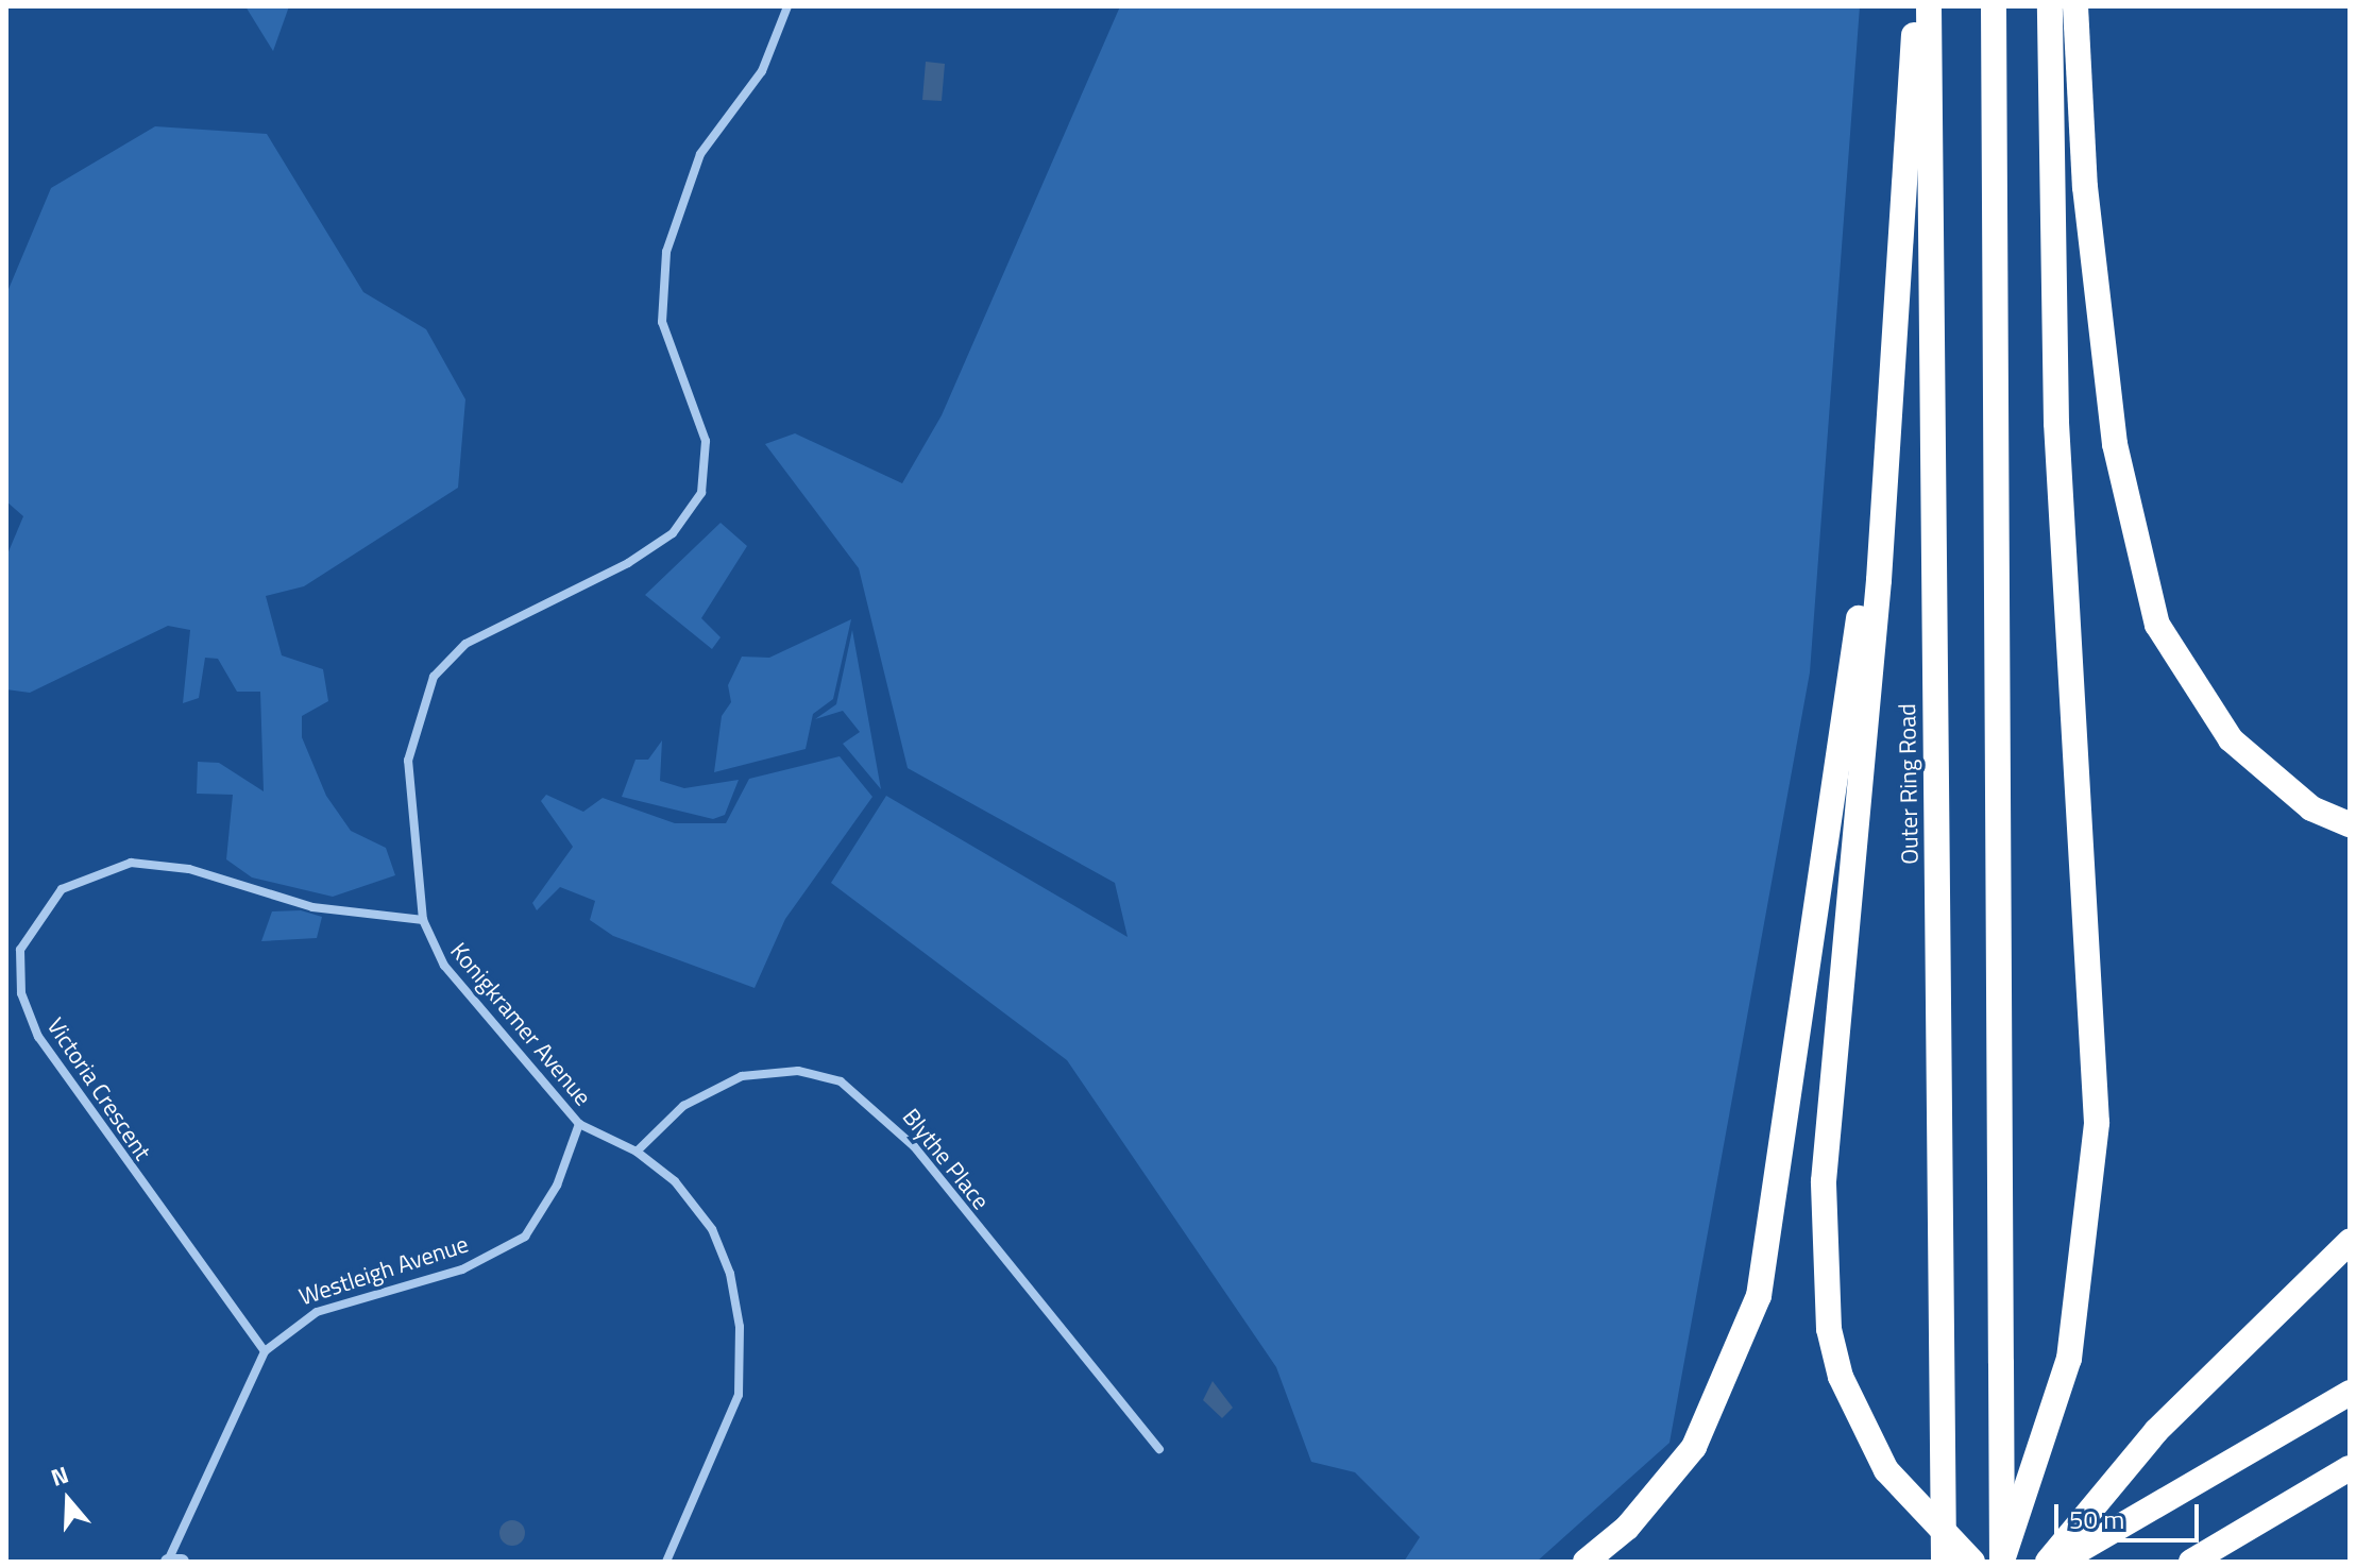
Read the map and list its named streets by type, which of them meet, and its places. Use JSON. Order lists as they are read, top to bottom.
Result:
{
  "streets": {
    "highway": ["Outer Ring Road"],
    "street": [
      "Konigkramer Avenue",
      "Victoria Crescent",
      "Blythe Place",
      "Westleigh Avenue"
    ]
  },
  "crossings": [
    ["Konigkramer Avenue", "Victoria Crescent"],
    ["Konigkramer Avenue", "Blythe Place"],
    ["Konigkramer Avenue", "Westleigh Avenue"],
    ["Victoria Crescent", "Westleigh Avenue"]
  ],
  "scale_bar": "50 m",
  "north": "top"
}
